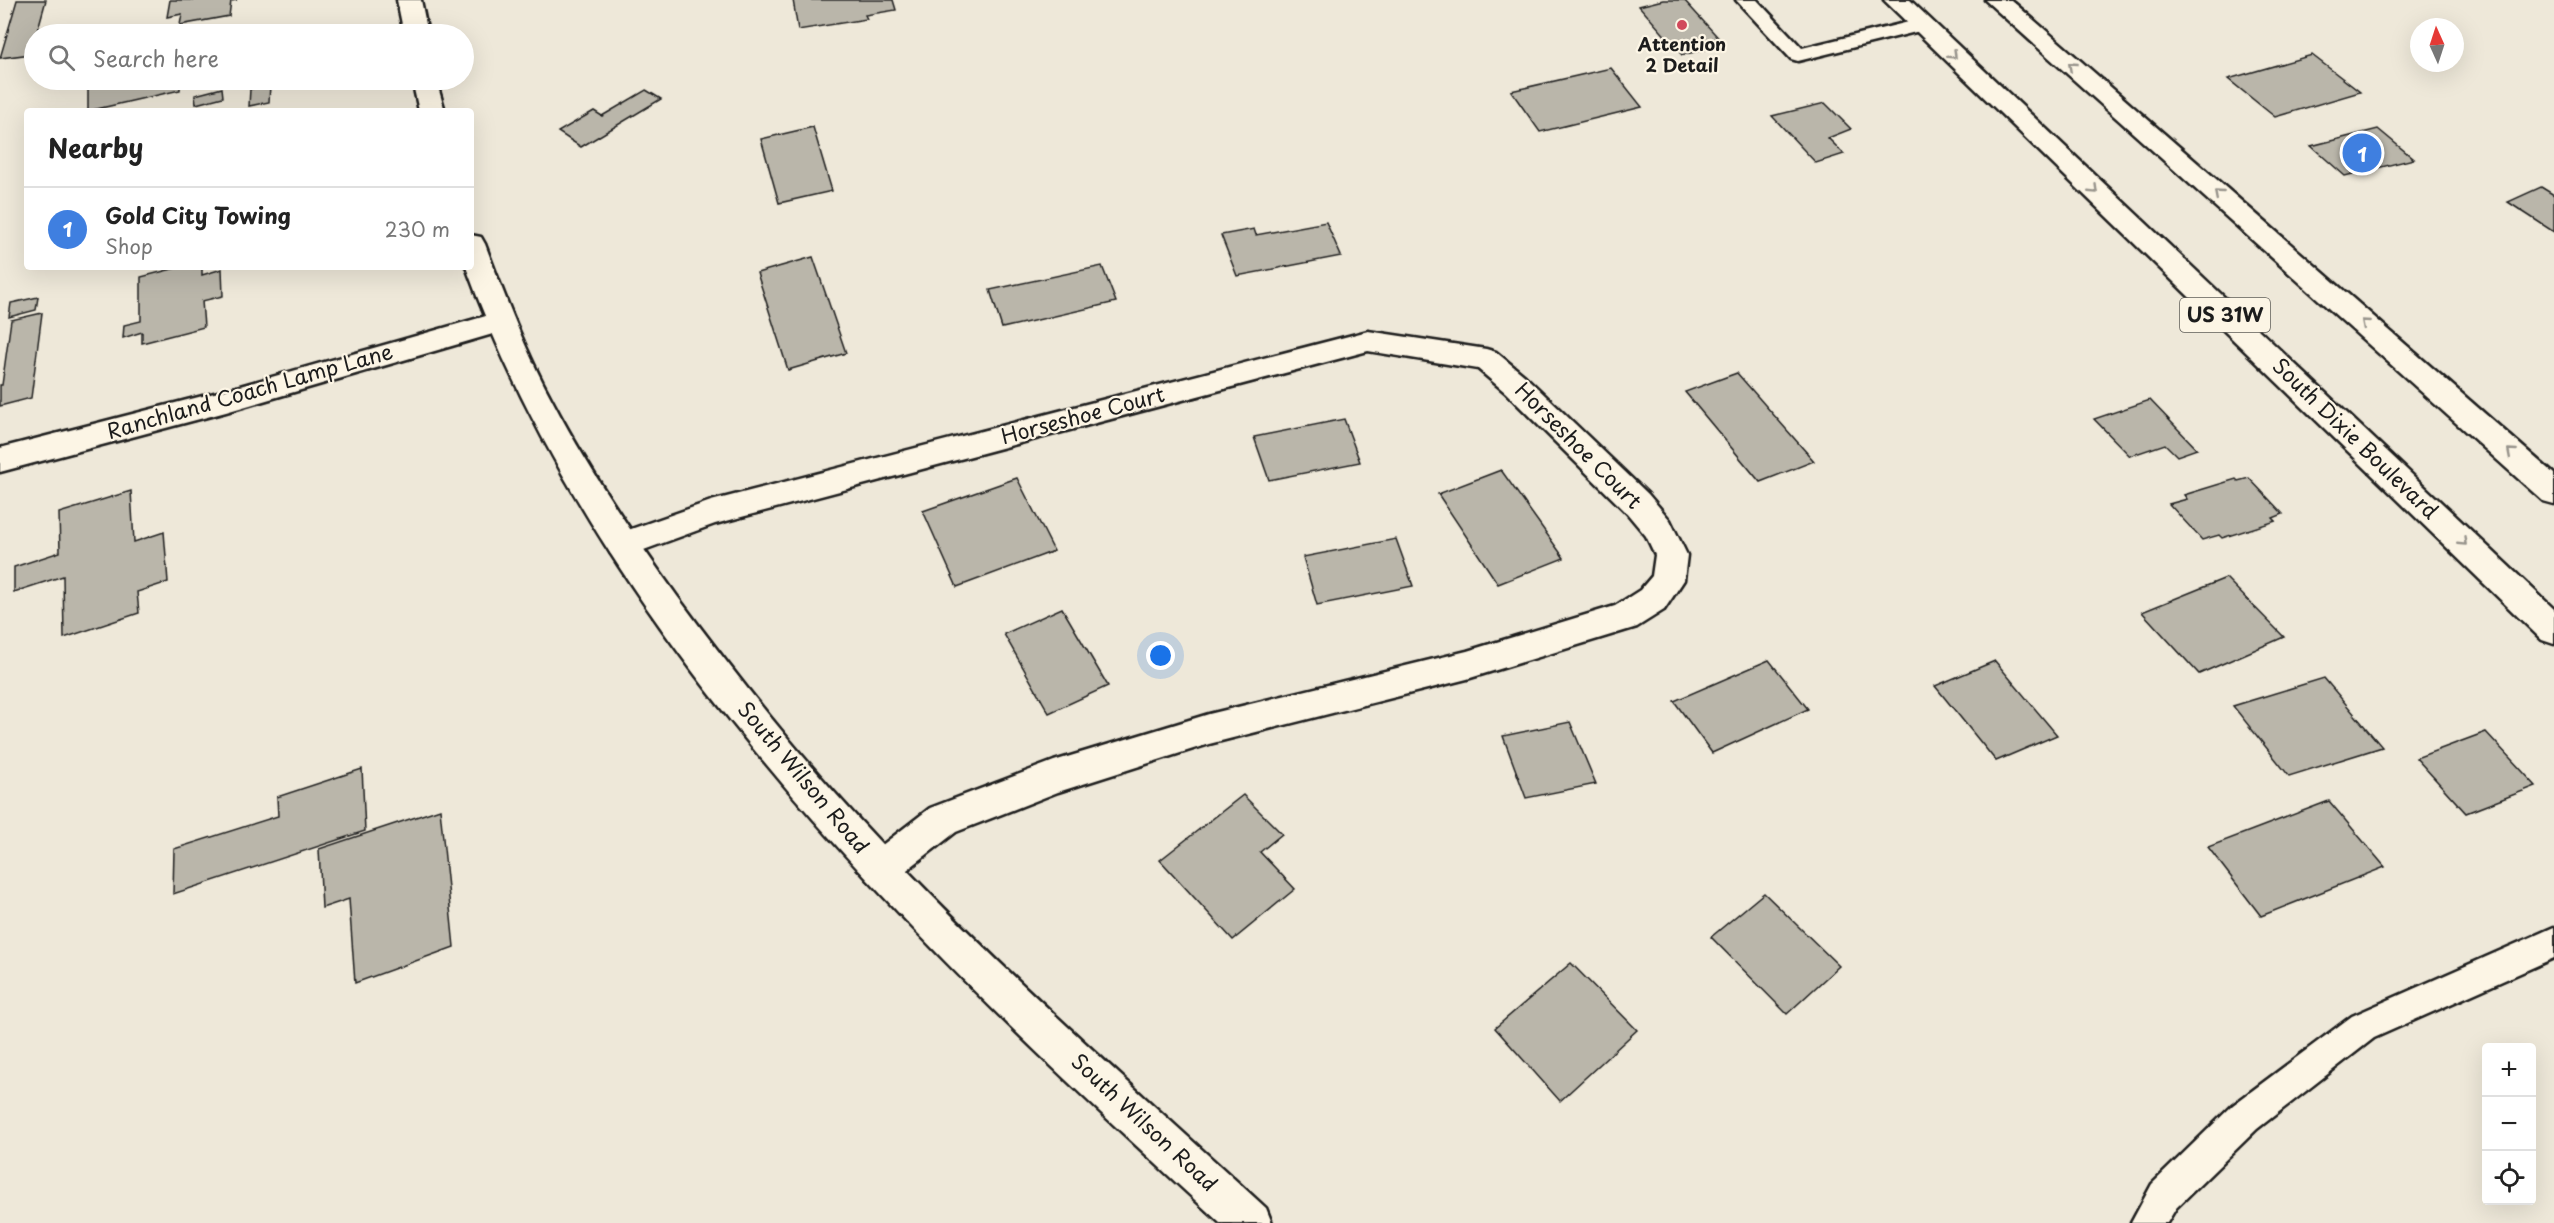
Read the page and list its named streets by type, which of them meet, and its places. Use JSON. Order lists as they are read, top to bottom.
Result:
{
  "streets": {
    "main road": [
      "US 31W",
      "Ranchland Coach Lamp Lane",
      "Horseshoe Court",
      "South Dixie Boulevard",
      "South Wilson Road"
    ]
  },
  "crossings": [
    ["Ranchland Coach Lamp Lane", "South Wilson Road"],
    ["Horseshoe Court", "South Wilson Road"]
  ],
  "places": ["Attention 2 Detail"],
  "north": "top",
  "page": {
    "search": "Search here",
    "heading": "Nearby",
    "pins": "1",
    "list": [
      {
        "mark": "1",
        "name": "Gold City Towing",
        "note": "Shop",
        "value": "230 m"
      }
    ],
    "map_buttons": ["+", "−"]
  }
}
